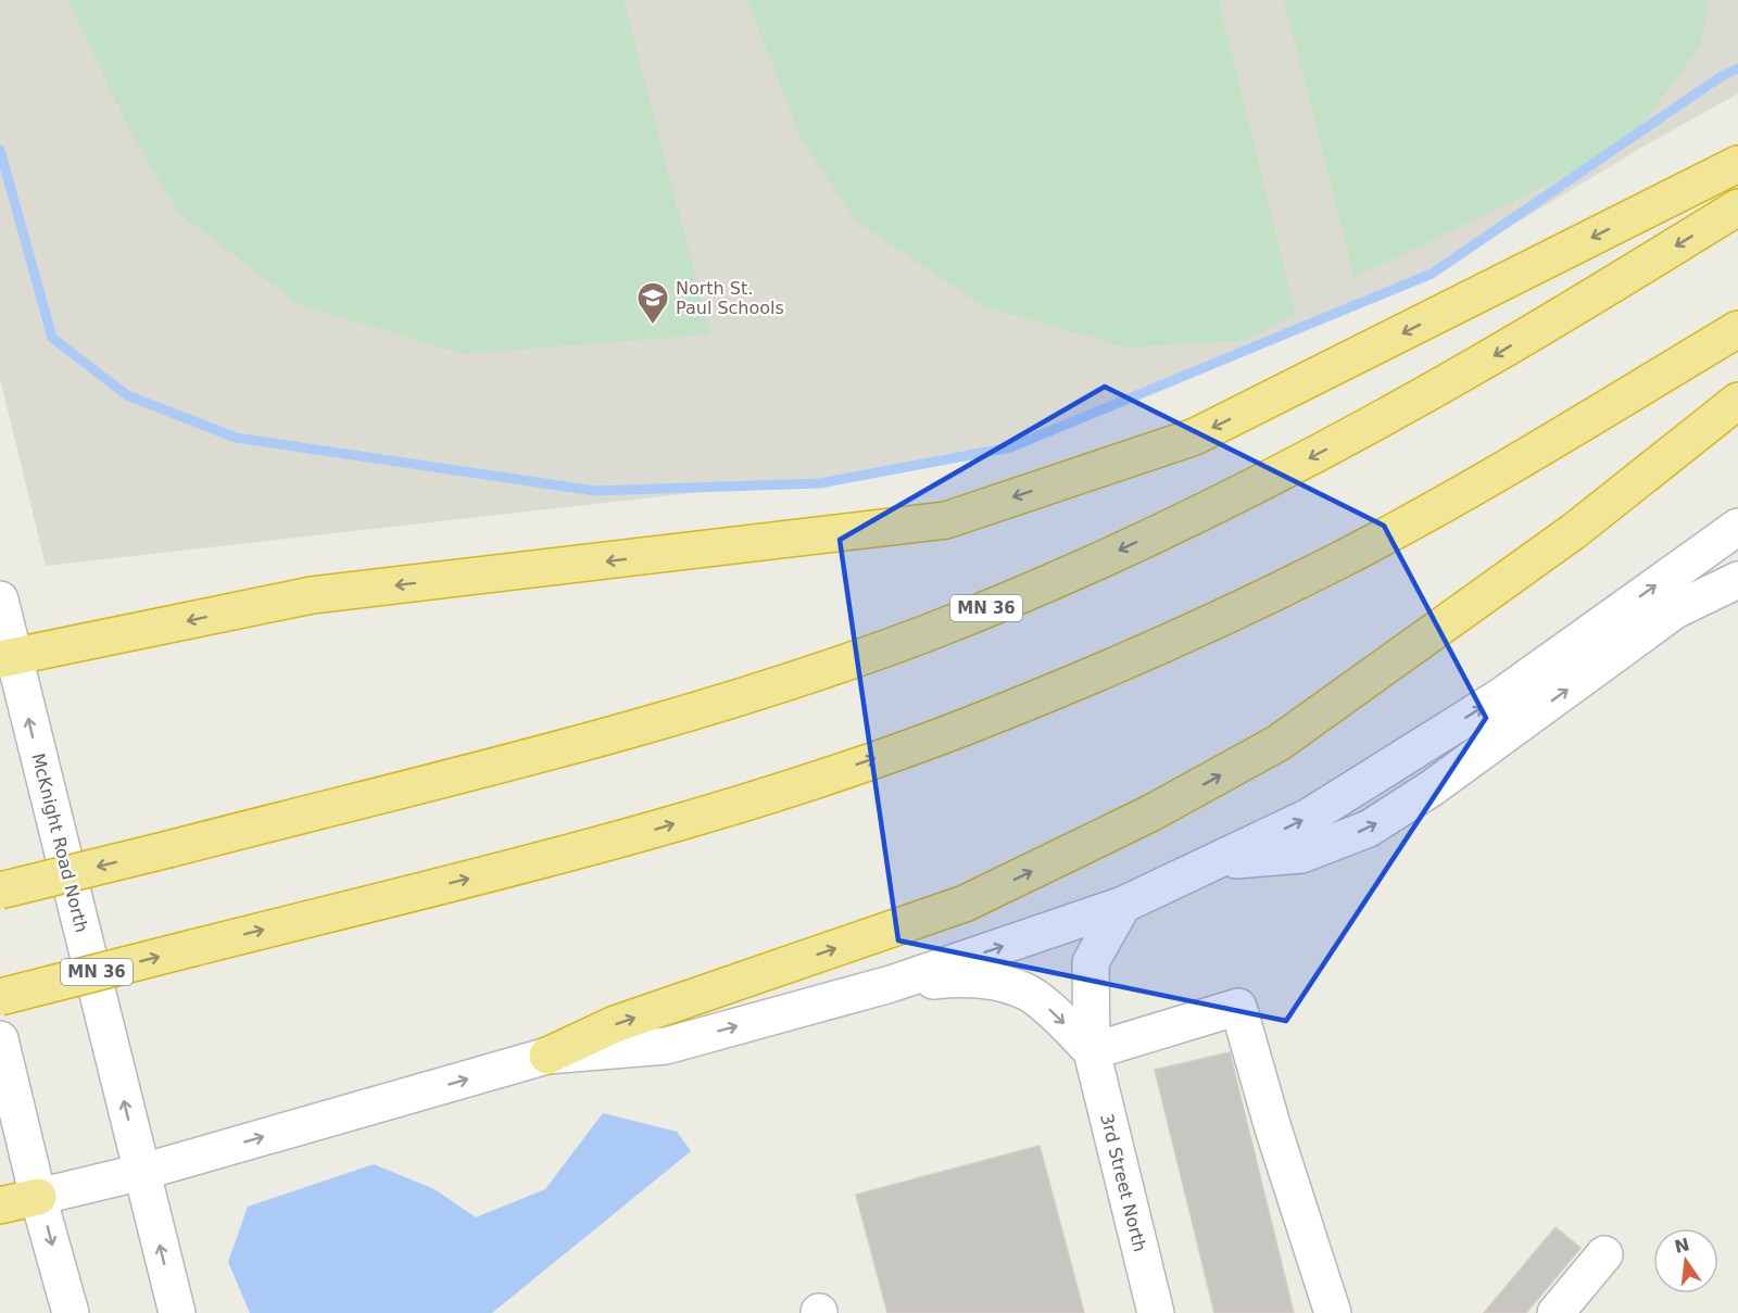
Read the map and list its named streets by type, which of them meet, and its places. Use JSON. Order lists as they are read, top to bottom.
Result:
{
  "streets": {
    "highway": ["MN 36"],
    "street": ["McKnight Road North", "3rd Street North"]
  },
  "places": {
    "school or university": ["North St. Paul Schools"]
  },
  "north": "top"
}
